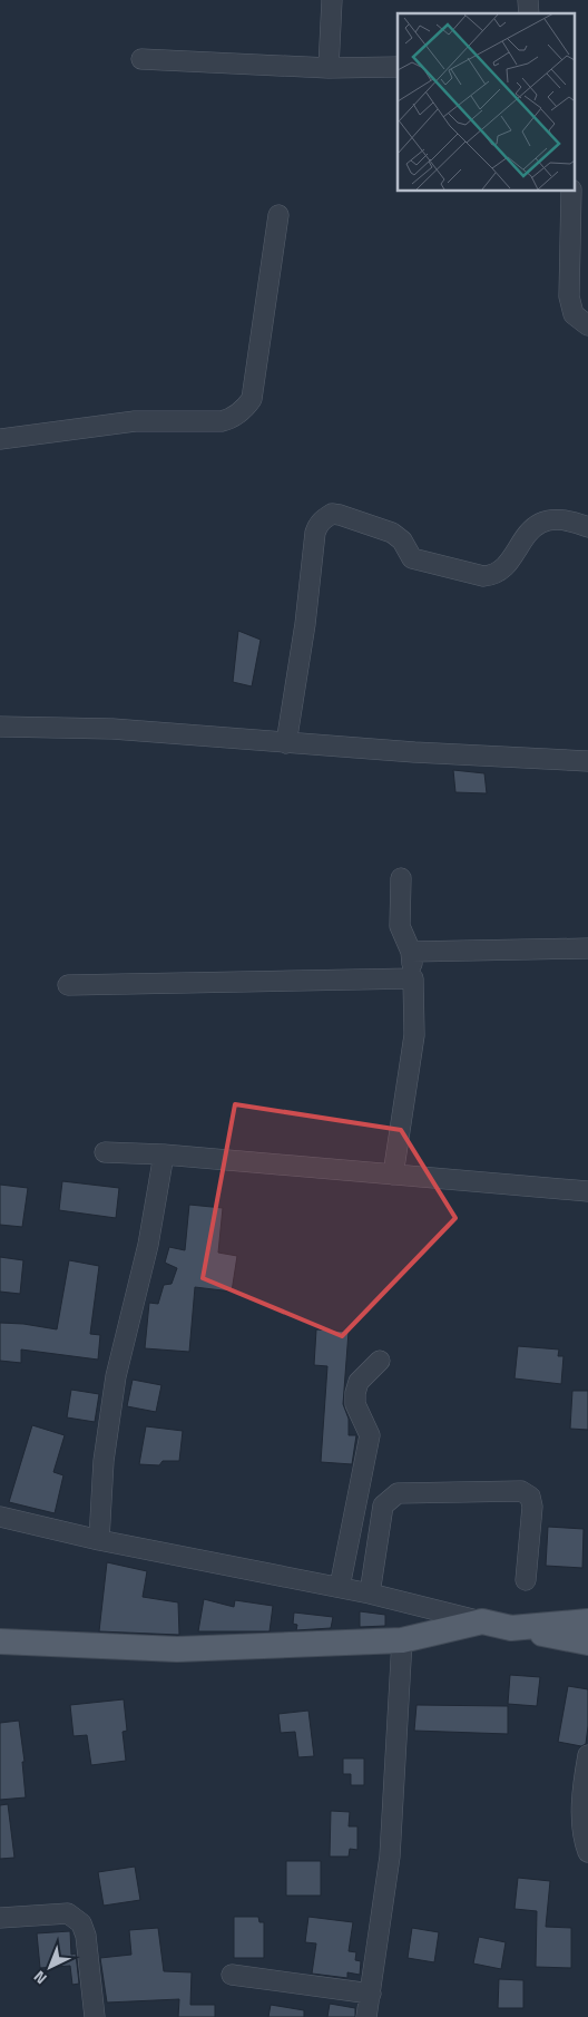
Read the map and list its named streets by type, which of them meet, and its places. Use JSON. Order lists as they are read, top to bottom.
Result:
{
  "north": "bottom left"
}
